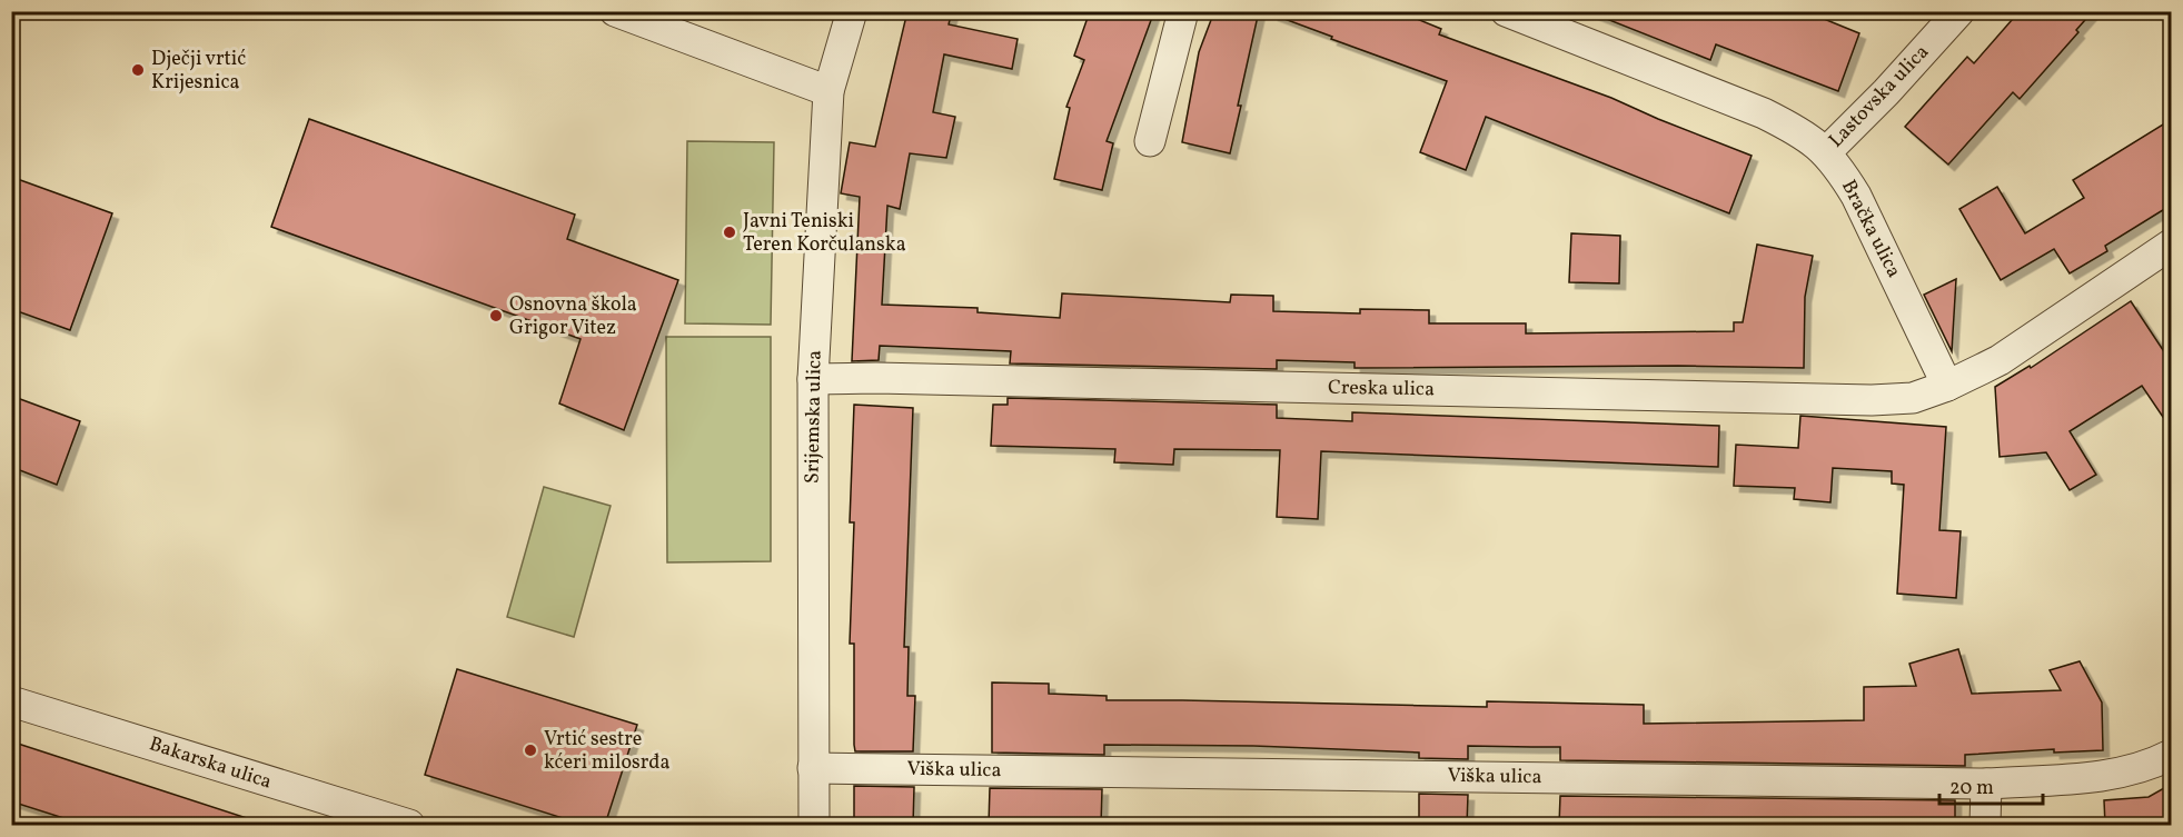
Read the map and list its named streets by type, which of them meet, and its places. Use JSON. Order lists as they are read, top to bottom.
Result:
{
  "streets": {
    "street": [
      "Lastovska ulica",
      "Bračka ulica",
      "Creska ulica",
      "Srijemska ulica",
      "Bakarska ulica",
      "Viška ulica"
    ]
  },
  "crossings": [
    ["Lastovska ulica", "Bračka ulica"],
    ["Bračka ulica", "Creska ulica"],
    ["Creska ulica", "Srijemska ulica"],
    ["Srijemska ulica", "Viška ulica"]
  ],
  "places": [
    "Dječji vrtić Krijesnica",
    "Javni Teniski Teren Korčulanska",
    "Osnovna škola Grigor Vitez",
    "Vrtić sestre kćeri milosrđa"
  ],
  "scale_bar": "20 m"
}
